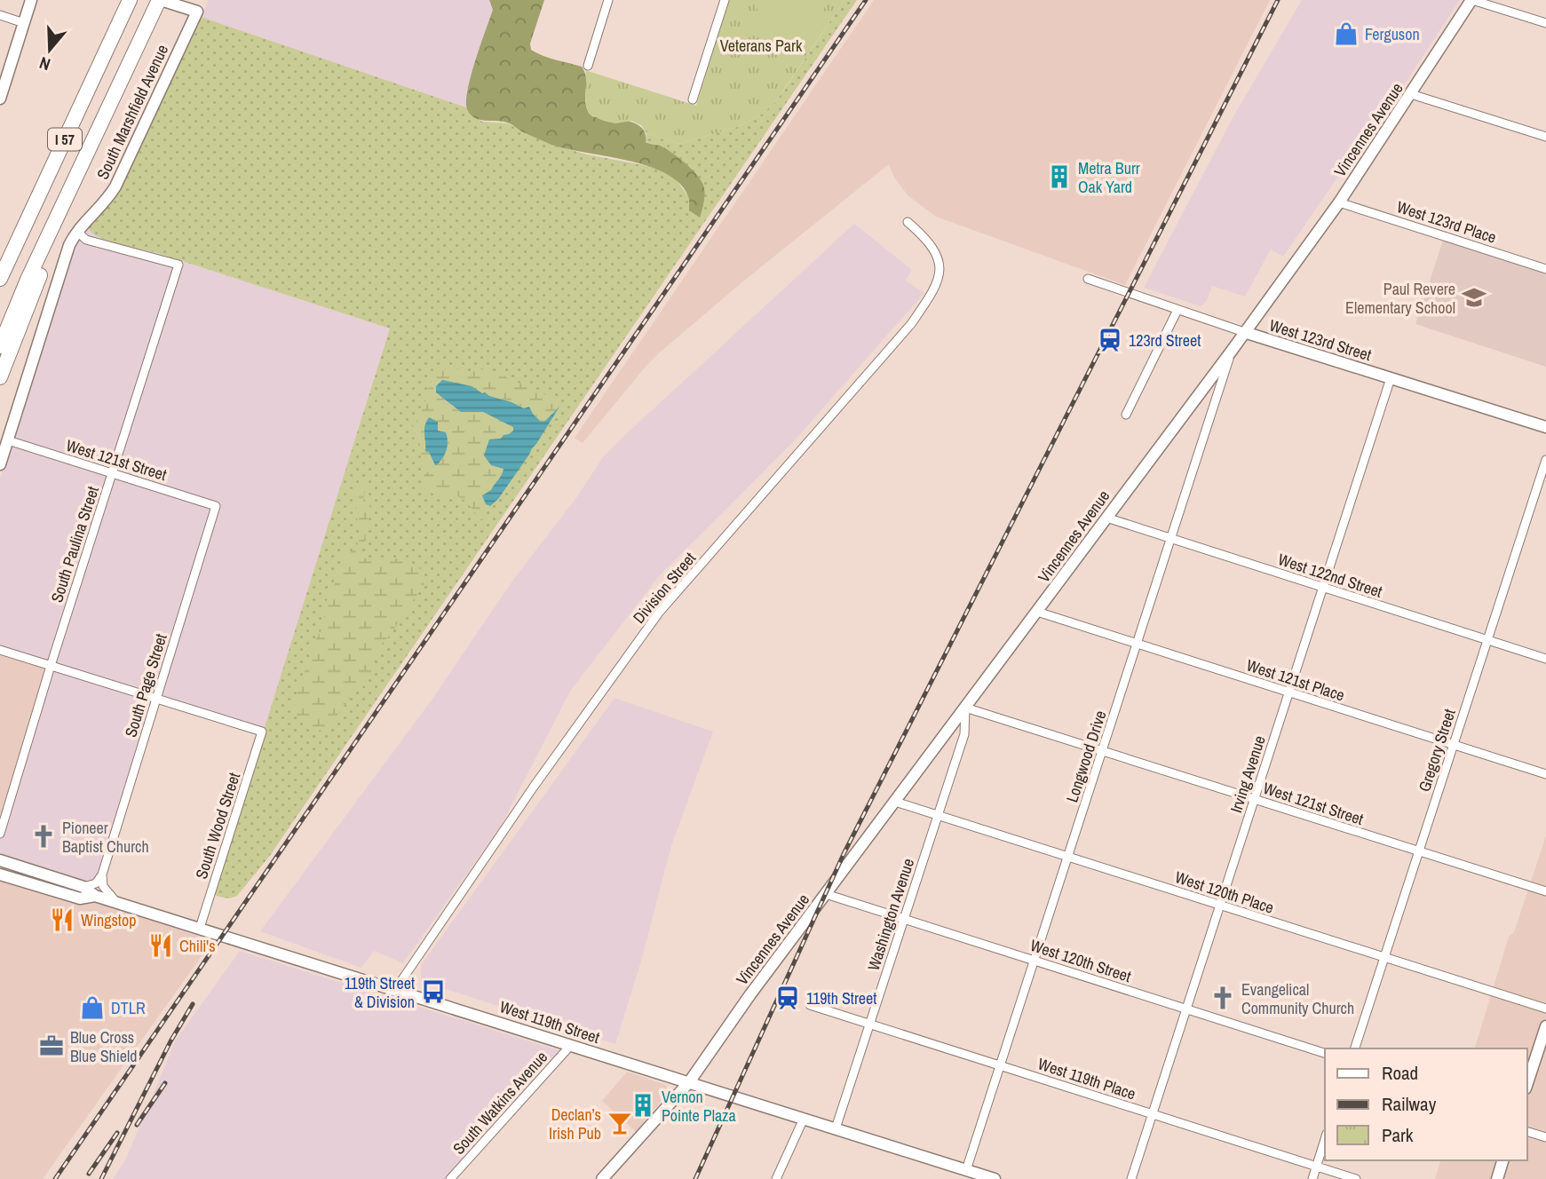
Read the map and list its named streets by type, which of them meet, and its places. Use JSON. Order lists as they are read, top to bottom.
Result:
{
  "streets": {
    "highway": ["I 57"],
    "main road": [
      "South Marshfield Avenue",
      "Vincennes Avenue",
      "West 123rd Street",
      "West 119th Street"
    ],
    "street": [
      "West 123rd Place",
      "West 121st Street",
      "South Paulina Street",
      "West 122nd Street",
      "Division Street",
      "West 121st Place",
      "South Page Street",
      "Gregory Street",
      "Longwood Drive",
      "Irving Avenue",
      "South Wood Street",
      "West 120th Place",
      "Washington Avenue",
      "West 120th Street",
      "West 119th Place",
      "South Watkins Avenue"
    ]
  },
  "crossings": [
    ["South Marshfield Avenue", "I 57"],
    ["South Marshfield Avenue", "West 121st Street"],
    ["South Marshfield Avenue", "South Paulina Street"],
    ["Vincennes Avenue", "West 123rd Place"],
    ["Vincennes Avenue", "West 123rd Street"],
    ["Vincennes Avenue", "West 121st Street"],
    ["Vincennes Avenue", "West 122nd Street"],
    ["Vincennes Avenue", "West 121st Place"],
    ["Vincennes Avenue", "Longwood Drive"],
    ["Vincennes Avenue", "West 120th Place"],
    ["Vincennes Avenue", "Washington Avenue"],
    ["Vincennes Avenue", "West 120th Street"],
    ["Vincennes Avenue", "West 119th Street"],
    ["West 123rd Street", "Irving Avenue"],
    ["West 121st Street", "South Paulina Street"],
    ["West 121st Street", "South Page Street"],
    ["West 121st Street", "Gregory Street"],
    ["West 121st Street", "Longwood Drive"],
    ["West 121st Street", "Irving Avenue"],
    ["West 121st Street", "Washington Avenue"],
    ["West 122nd Street", "Gregory Street"],
    ["West 122nd Street", "Longwood Drive"],
    ["West 122nd Street", "Irving Avenue"],
    ["Division Street", "West 119th Street"],
    ["West 121st Place", "Gregory Street"],
    ["West 121st Place", "Longwood Drive"],
    ["West 121st Place", "Irving Avenue"],
    ["South Page Street", "South Wood Street"],
    ["Gregory Street", "West 120th Place"],
    ["Longwood Drive", "West 120th Place"],
    ["Longwood Drive", "West 120th Street"],
    ["Longwood Drive", "West 119th Street"],
    ["Longwood Drive", "West 119th Place"],
    ["Irving Avenue", "West 120th Place"],
    ["Irving Avenue", "West 120th Street"],
    ["Irving Avenue", "West 119th Place"],
    ["South Wood Street", "West 119th Street"],
    ["West 120th Place", "Washington Avenue"],
    ["Washington Avenue", "West 120th Street"],
    ["Washington Avenue", "West 119th Street"],
    ["Washington Avenue", "West 119th Place"],
    ["West 119th Street", "South Watkins Avenue"]
  ],
  "parks": ["Veterans Park"],
  "places": {
    "shop": ["Ferguson", "DTLR"],
    "building": ["Metra Burr Oak Yard", "Vernon Pointe Plaza"],
    "school or university": ["Paul Revere Elementary School"],
    "station": ["123rd Street", "119th Street"],
    "church": ["Pioneer Baptist Church", "Evangelical Community Church"],
    "restaurant": ["Wingstop", "Chili's"],
    "bus stop": ["119th Street & Division"],
    "office": ["Blue Cross Blue Shield"],
    "bar": ["Declan’s Irish Pub"]
  },
  "legend": ["Road", "Railway", "Park"],
  "north": "bottom"
}
